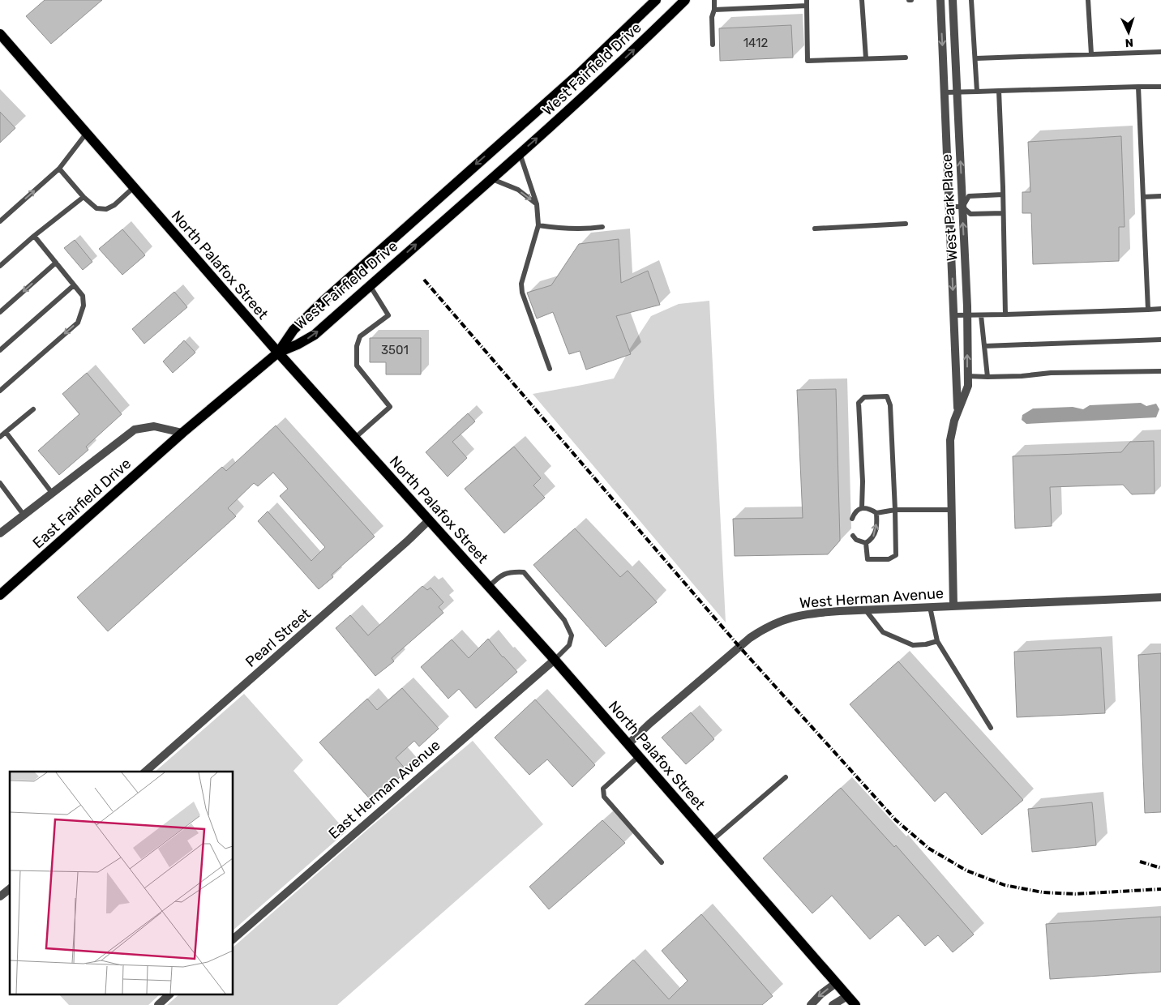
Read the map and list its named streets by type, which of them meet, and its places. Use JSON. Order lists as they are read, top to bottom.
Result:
{
  "streets": {
    "main road": ["West Fairfield Drive", "North Palafox Street", "East Fairfield Drive"],
    "street": [
      "West Park Place",
      "West Herman Avenue",
      "Pearl Street",
      "East Herman Avenue"
    ]
  },
  "crossings": [
    ["West Fairfield Drive", "North Palafox Street"],
    ["West Fairfield Drive", "East Fairfield Drive"],
    ["West Park Place", "West Herman Avenue"],
    ["North Palafox Street", "East Fairfield Drive"],
    ["North Palafox Street", "West Herman Avenue"],
    ["North Palafox Street", "Pearl Street"],
    ["North Palafox Street", "East Herman Avenue"]
  ],
  "house_numbers": ["1412", "3501"],
  "north": "bottom"
}
